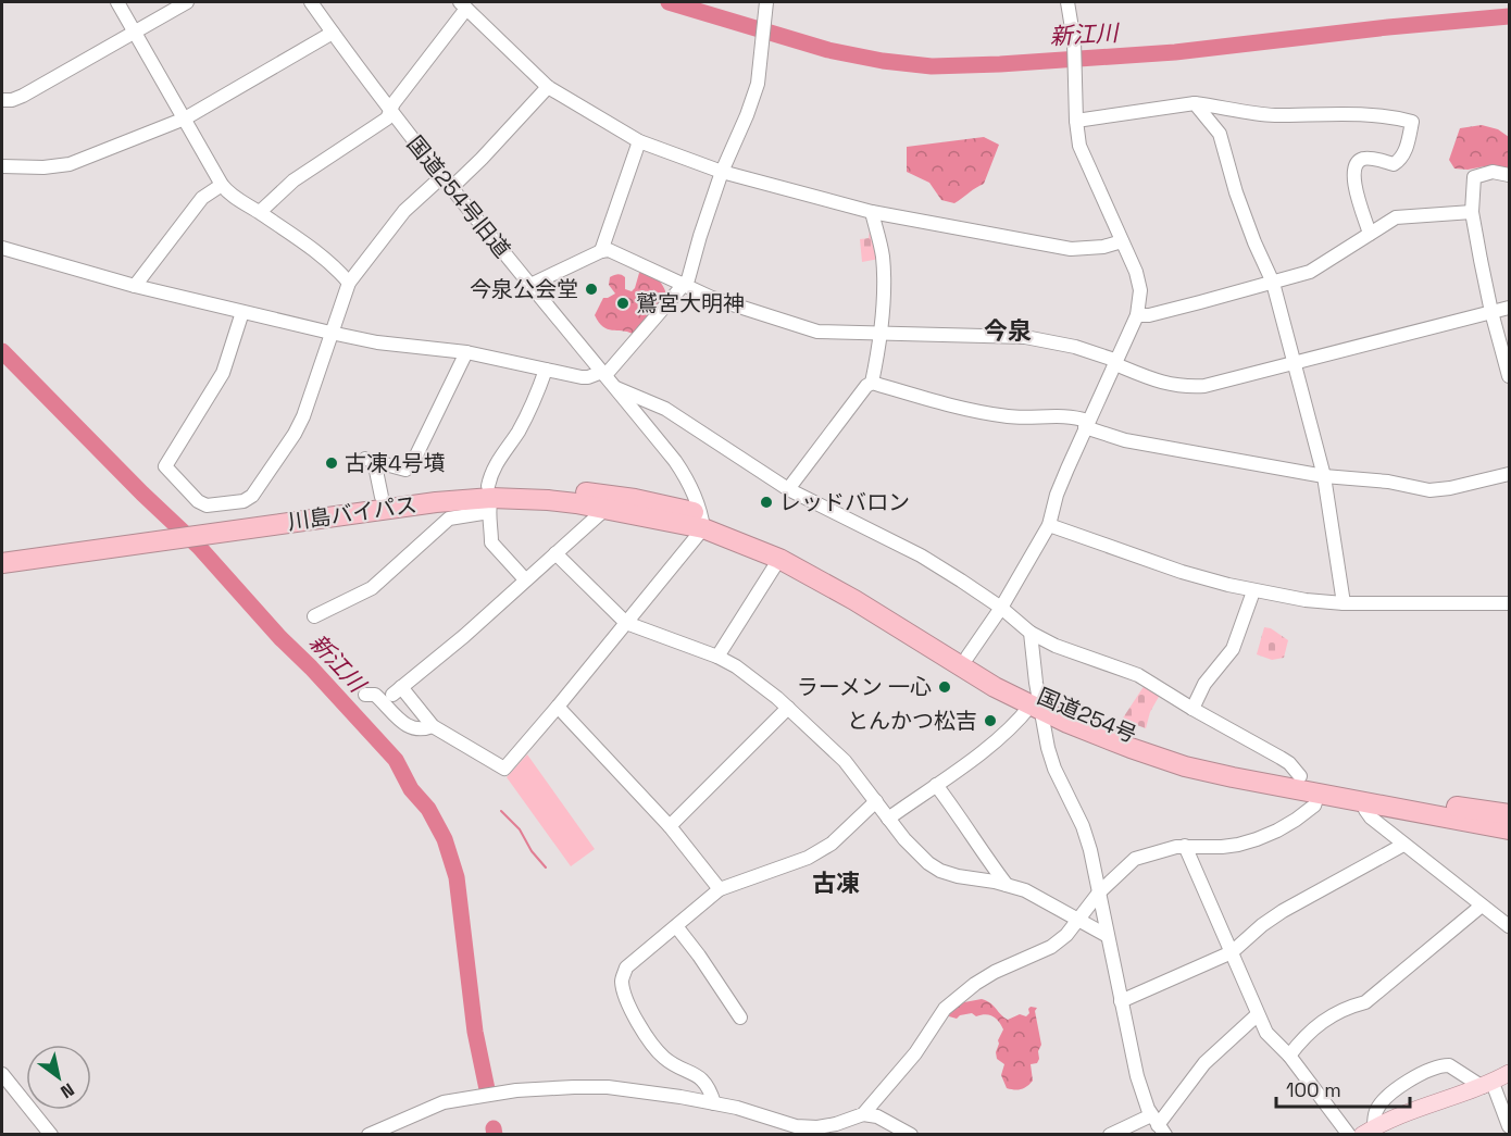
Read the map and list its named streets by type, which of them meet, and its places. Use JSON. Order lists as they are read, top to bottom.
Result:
{
  "streets": {
    "highway": ["川島バイパス", "国道254号"],
    "street": ["国道254号旧道"]
  },
  "crossings": [
    ["国道254号旧道", "川島バイパス"],
    ["国道254号旧道", "国道254号"],
    ["川島バイパス", "国道254号"]
  ],
  "districts": ["今泉", "古凍"],
  "water": ["新江川"],
  "places": [
    "今泉公会堂",
    "鷲宮大明神",
    "古凍4号墳",
    "レッドバロン",
    "ラーメン 一心",
    "とんかつ松吉"
  ],
  "scale_bar": "100 m",
  "north": "bottom right"
}
